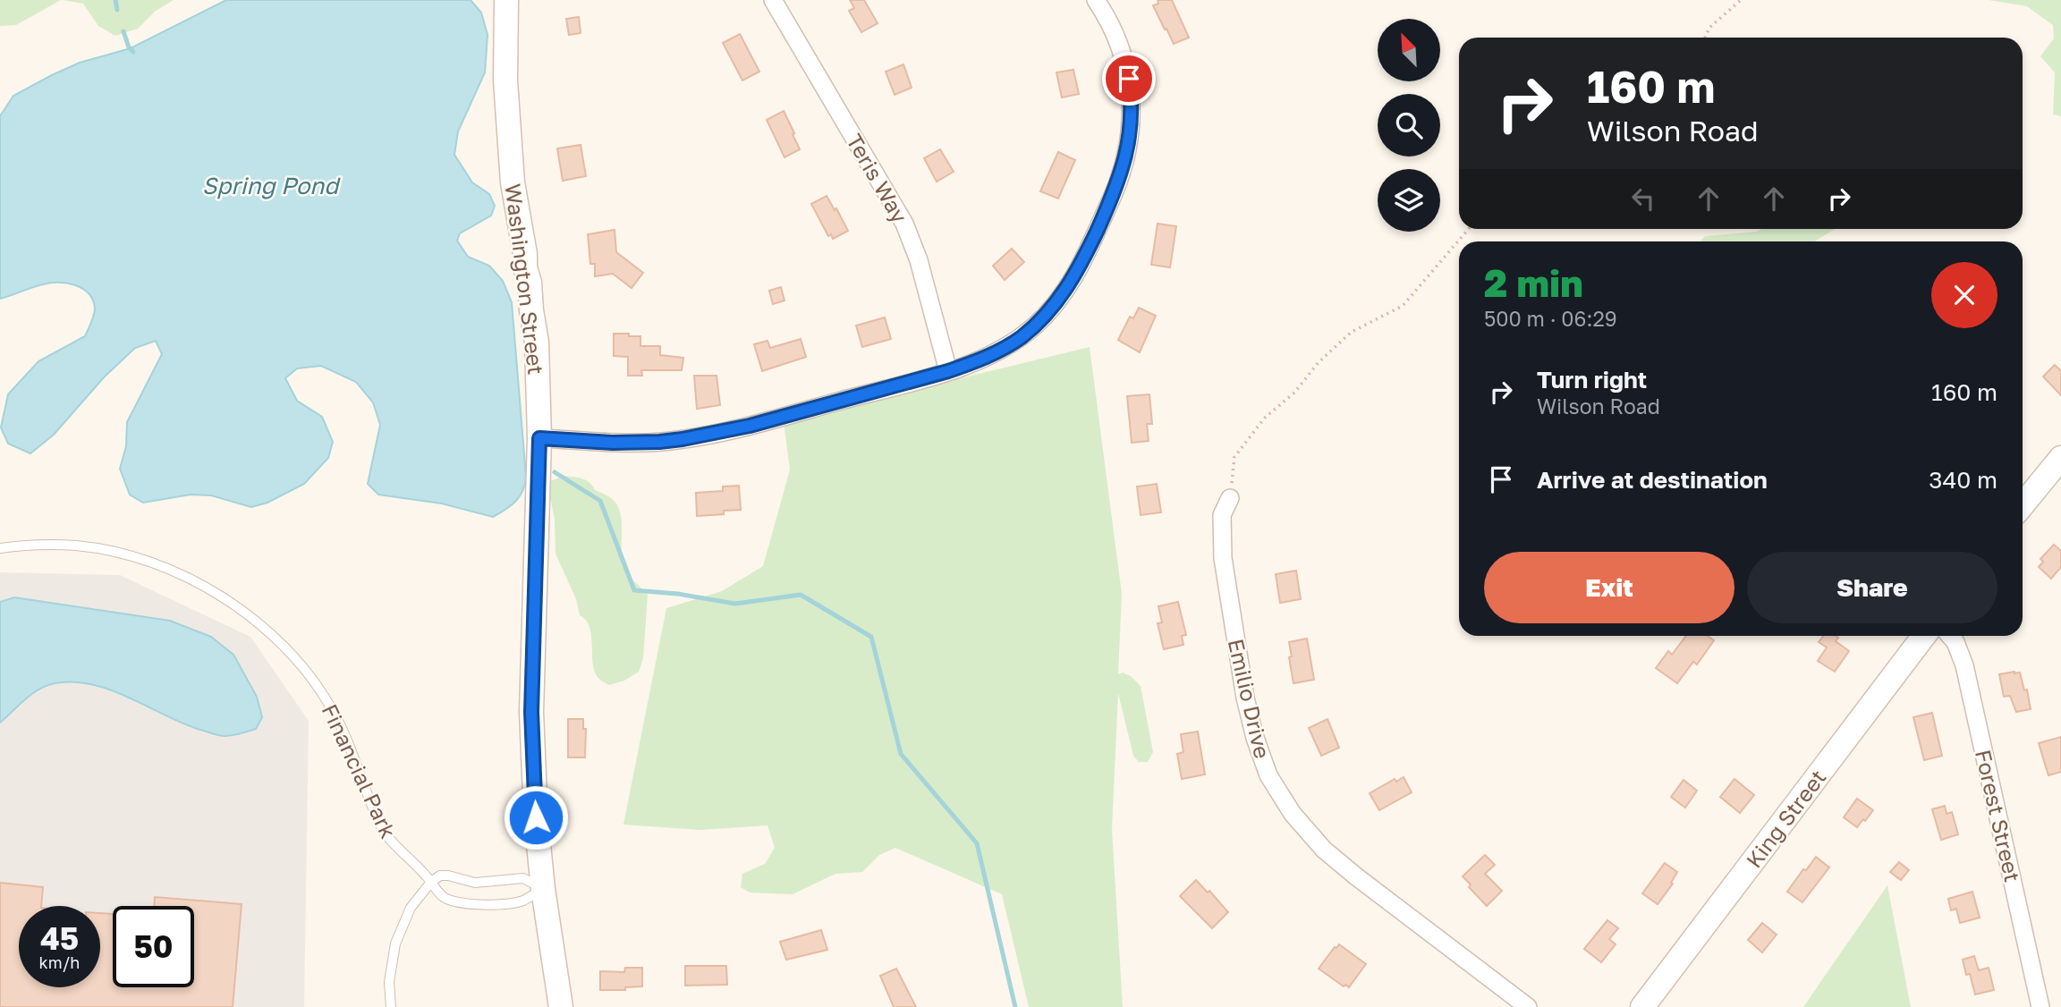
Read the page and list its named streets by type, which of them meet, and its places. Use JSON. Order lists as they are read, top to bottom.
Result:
{
  "streets": {
    "main road": ["Washington Street", "King Street"],
    "street": ["Teris Way", "Emilio Drive", "Forest Street"],
    "lane": ["Financial Park"]
  },
  "crossings": [
    ["Washington Street", "Financial Park"]
  ],
  "water": ["Spring Pond"],
  "north": "top left",
  "page": {
    "turn": ["160 m", "Wilson Road"],
    "heading": ["2 min", "500 m · 06:29"],
    "list": [
      {
        "name": "Turn right",
        "note": "Wilson Road",
        "value": "160 m"
      },
      {
        "name": "Arrive at destination",
        "value": "340 m"
      }
    ],
    "buttons": ["Exit", "Share"],
    "speed": "45 km/h",
    "limit": "50"
  }
}
